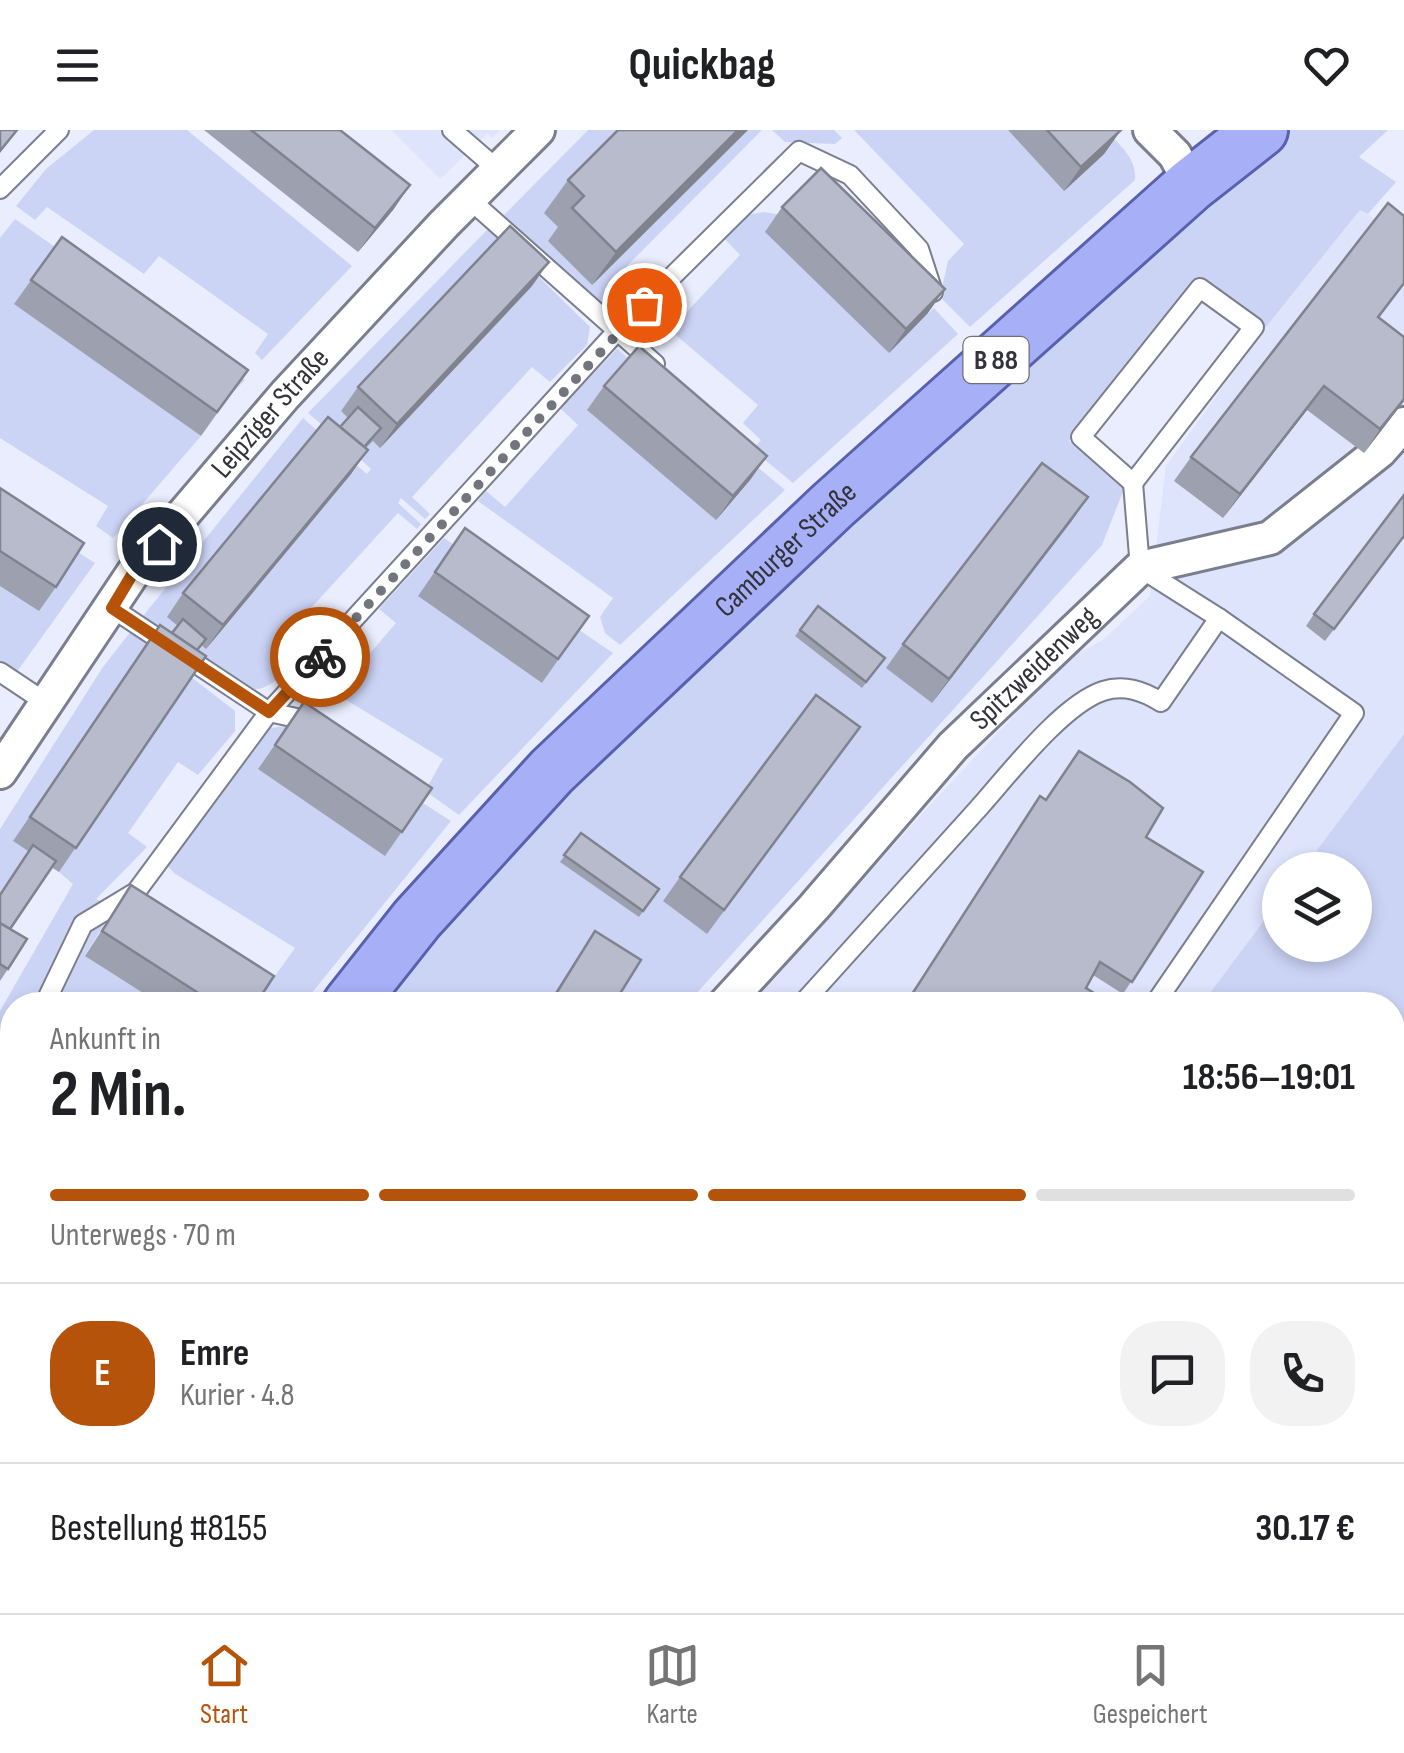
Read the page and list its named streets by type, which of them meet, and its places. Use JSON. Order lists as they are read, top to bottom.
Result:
{
  "streets": {
    "main road": ["B 88", "Camburger Straße"],
    "street": ["Leipziger Straße", "Spitzweidenweg"]
  },
  "page": {
    "header": "Quickbag",
    "heading": ["2 Min.", "Ankunft in", "18:56–19:01"],
    "panel": [
      "Emre",
      "Kurier · 4.8",
      "Bestellung #8155",
      "30.17 €"
    ],
    "bar": "Unterwegs · 70 m",
    "round": "E",
    "tabs": ["Start", "Karte", "Gespeichert"]
  }
}
